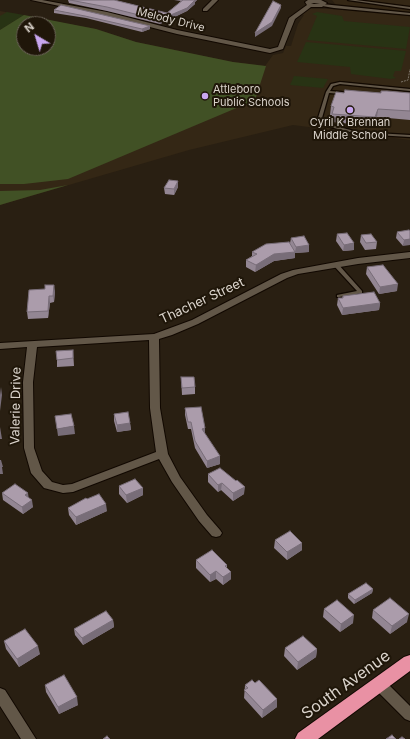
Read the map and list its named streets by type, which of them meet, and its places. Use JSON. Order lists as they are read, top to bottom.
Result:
{
  "streets": {
    "highway": ["South Avenue"],
    "street": ["Melody Drive", "Thacher Street", "Valerie Drive"]
  },
  "crossings": [
    ["Thacher Street", "Valerie Drive"]
  ],
  "places": ["Attleboro Public Schools", "Cyril K Brennan Middle School"],
  "north": "top left"
}
